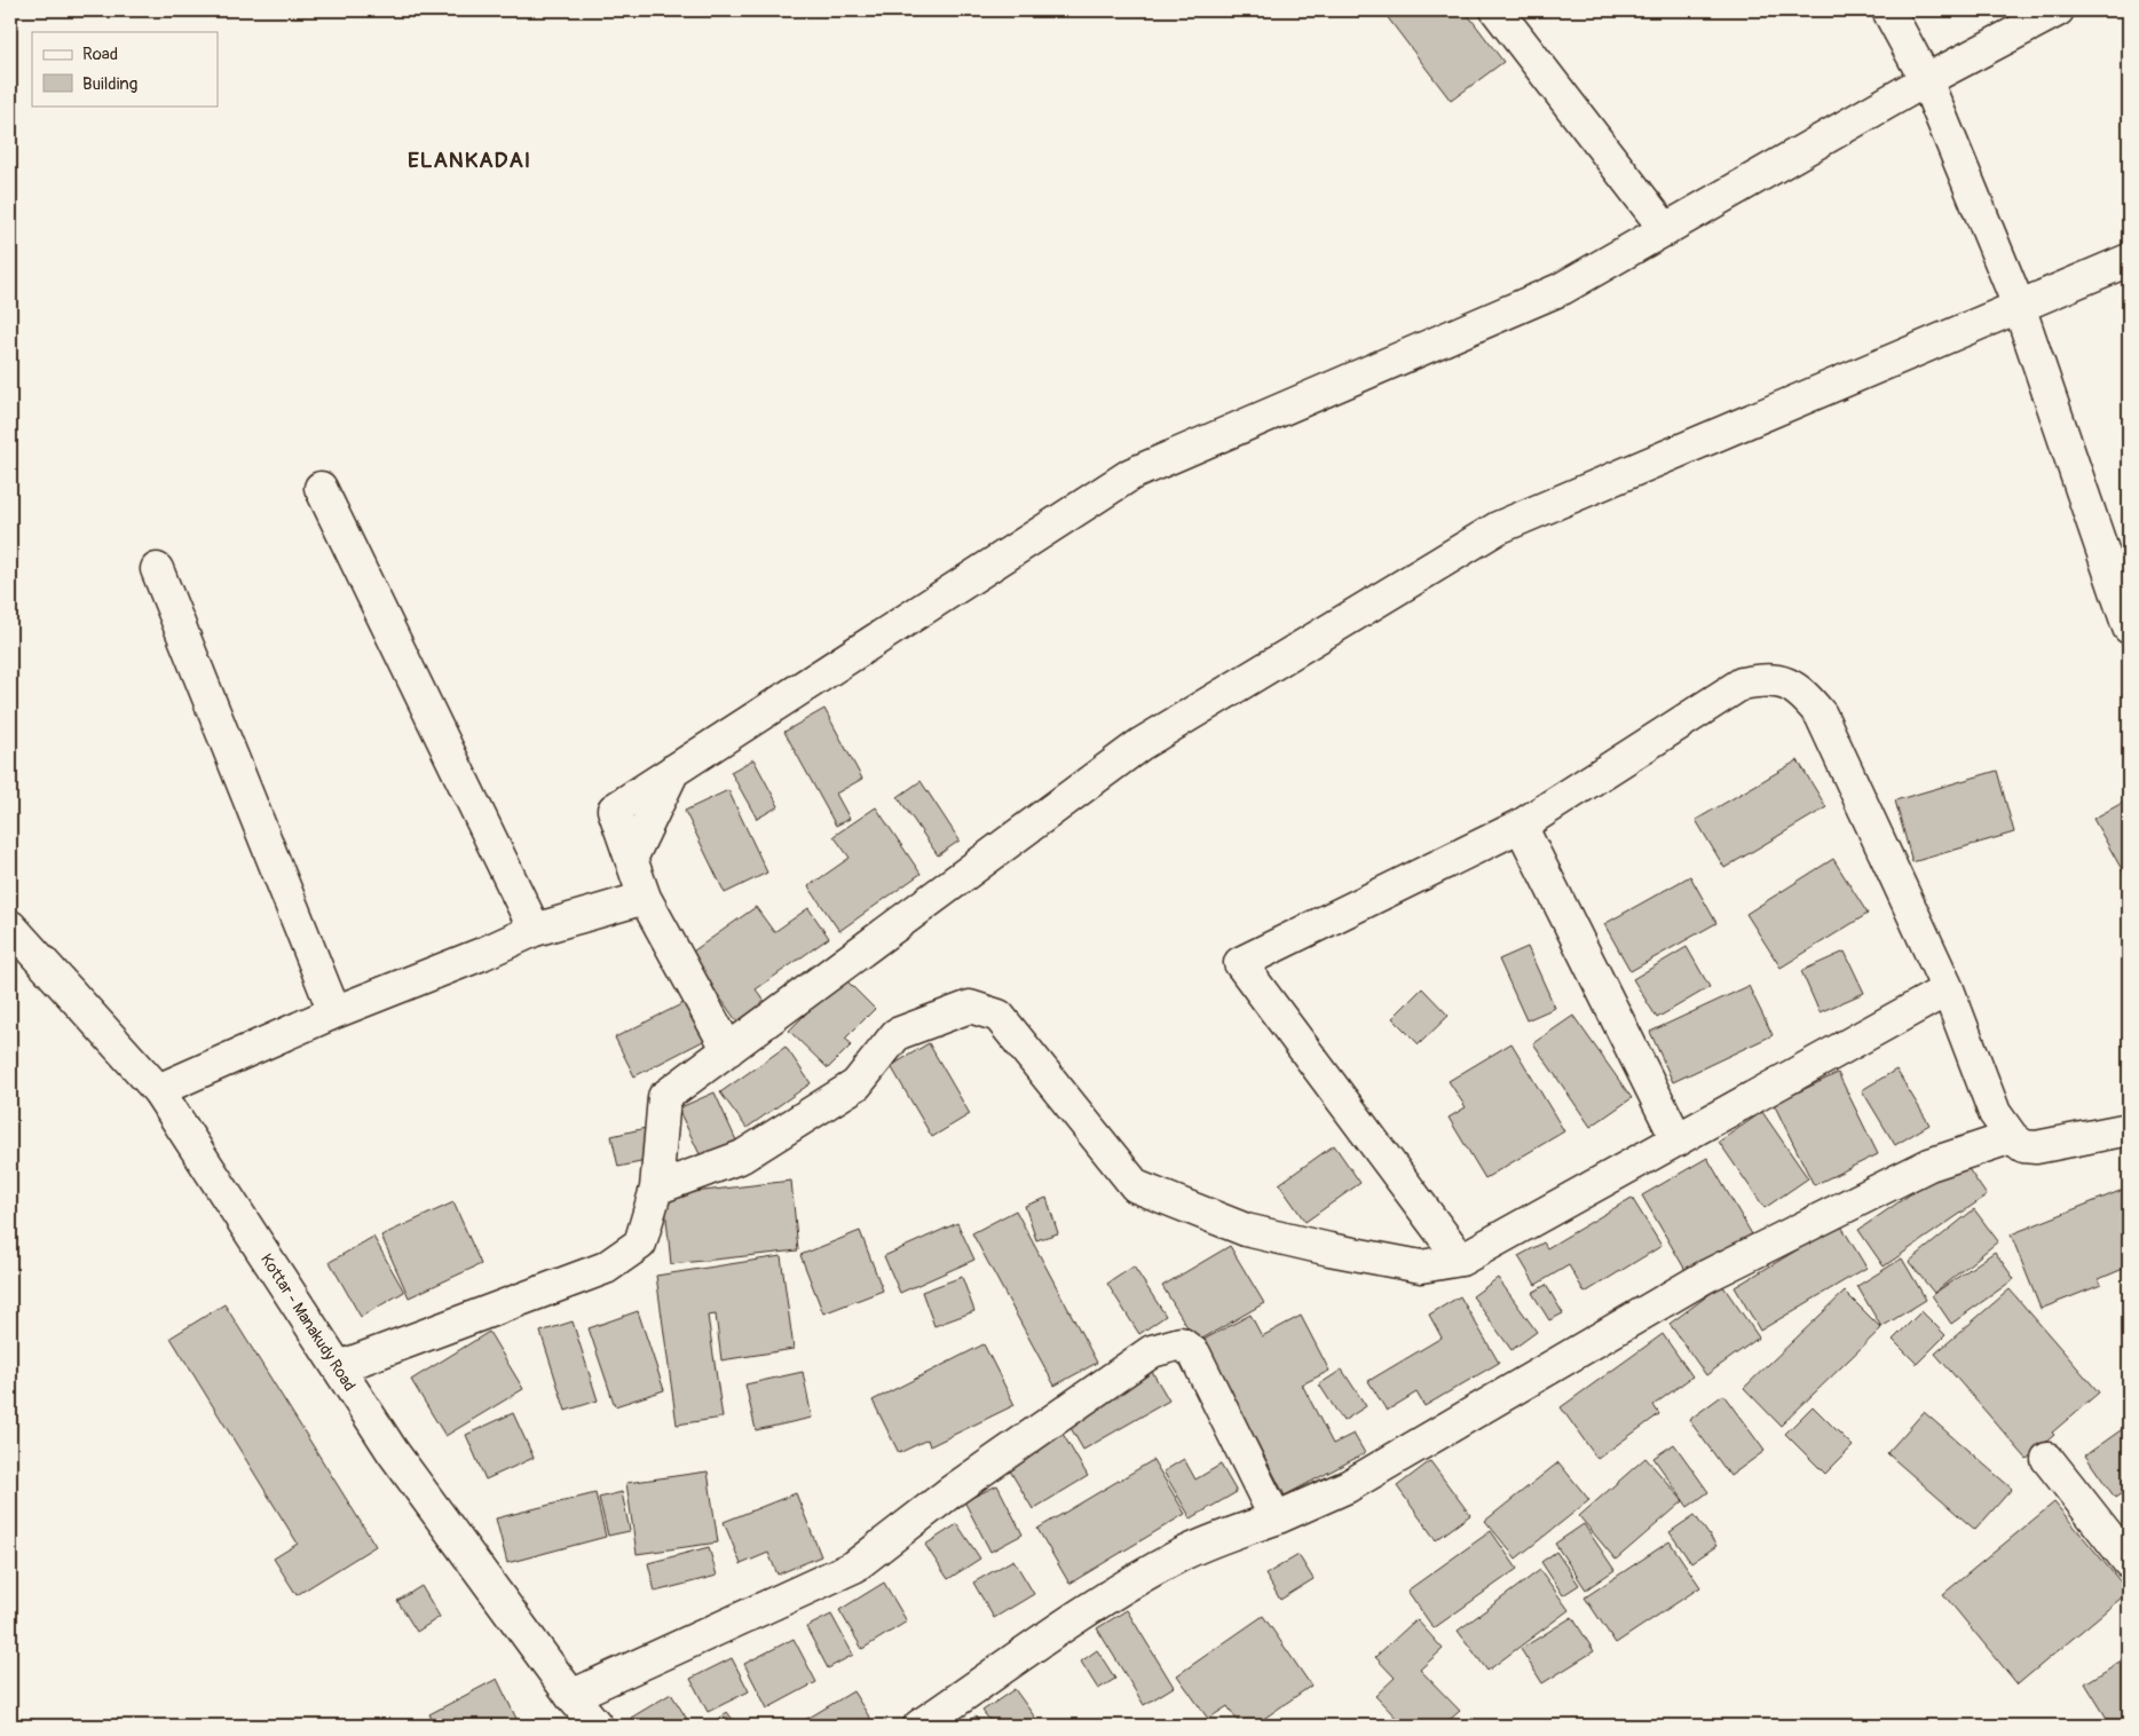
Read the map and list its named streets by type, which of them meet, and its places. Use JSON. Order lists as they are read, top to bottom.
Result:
{
  "streets": {
    "street": ["Kottar - Manakudy Road"]
  },
  "districts": ["ELANKADAI"],
  "legend": ["Road", "Building"]
}
